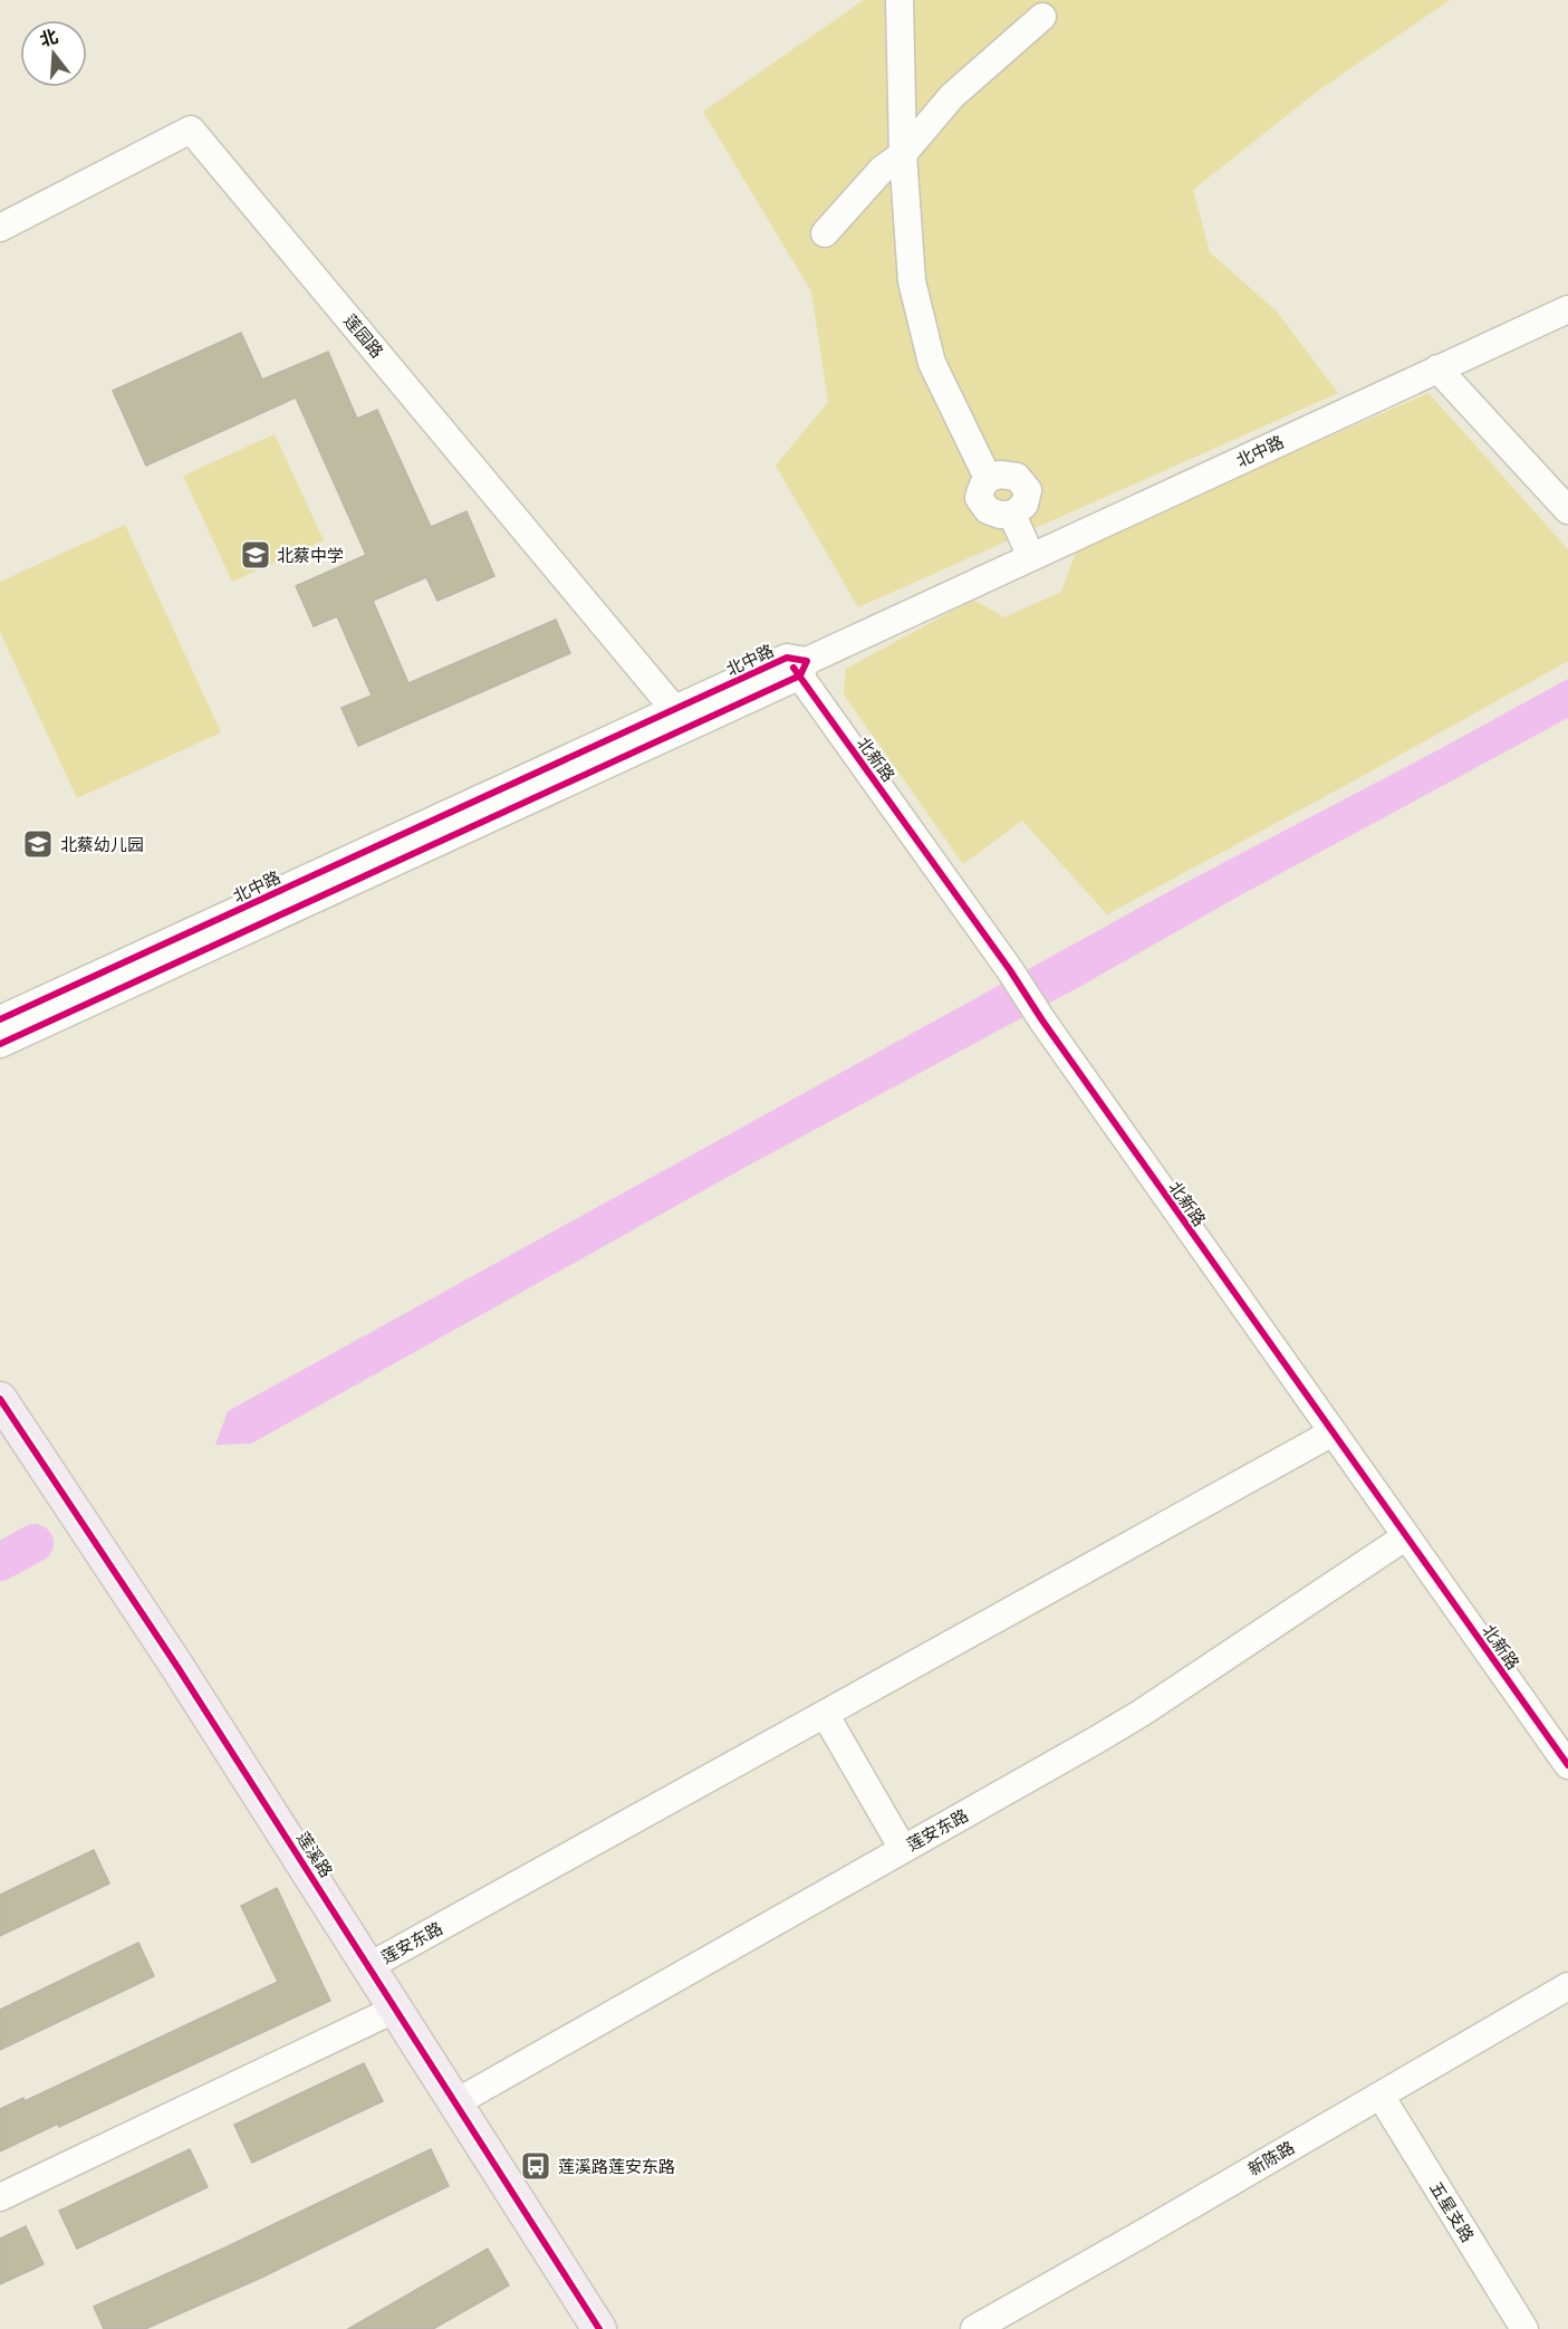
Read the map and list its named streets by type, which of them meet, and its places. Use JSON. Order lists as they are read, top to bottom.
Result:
{
  "streets": {
    "main road": ["莲溪路"],
    "street": [
      "莲园路",
      "北中路",
      "北新路",
      "莲安东路",
      "新陈路",
      "五星支路"
    ]
  },
  "crossings": [
    ["莲园路", "北中路"],
    ["北中路", "北新路"],
    ["北新路", "莲安东路"],
    ["莲安东路", "莲溪路"],
    ["新陈路", "五星支路"]
  ],
  "places": {
    "school or university": ["北蔡中学", "北蔡幼儿园"],
    "bus stop": ["莲溪路莲安东路"]
  },
  "north": "top"
}
